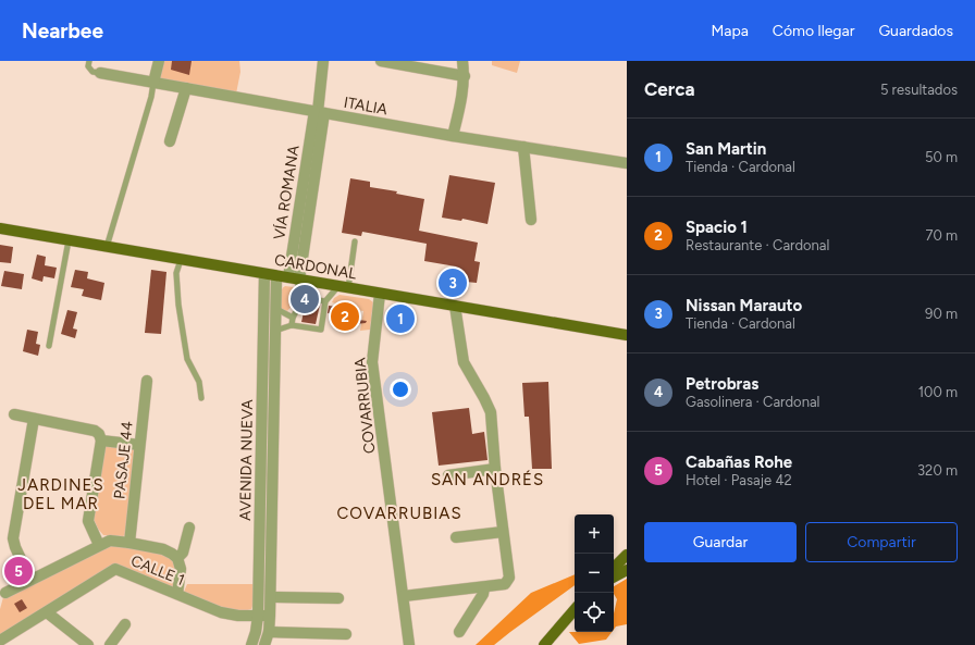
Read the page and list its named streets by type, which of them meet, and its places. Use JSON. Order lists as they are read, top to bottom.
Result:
{
  "streets": {
    "main road": ["CARDONAL"],
    "street": [
      "ITALIA",
      "VÍA ROMANA",
      "COVARRUBIA",
      "PASAJE 44",
      "AVENIDA NUEVA",
      "CALLE 1"
    ]
  },
  "crossings": [
    ["ITALIA", "VÍA ROMANA"],
    ["VÍA ROMANA", "CARDONAL"],
    ["CARDONAL", "COVARRUBIA"],
    ["CARDONAL", "AVENIDA NUEVA"],
    ["AVENIDA NUEVA", "CALLE 1"]
  ],
  "districts": ["SAN ANDRÉS", "JARDINES DEL MAR", "COVARRUBIAS"],
  "page": {
    "header": "Nearbee",
    "nav": ["Mapa", "Cómo llegar", "Guardados"],
    "heading": ["Cerca", "5 resultados"],
    "list": [
      {
        "mark": "1",
        "name": "San Martin",
        "note": "Tienda · Cardonal",
        "value": "50 m"
      },
      {
        "mark": "2",
        "name": "Spacio 1",
        "note": "Restaurante · Cardonal",
        "value": "70 m"
      },
      {
        "mark": "3",
        "name": "Nissan Marauto",
        "note": "Tienda · Cardonal",
        "value": "90 m"
      },
      {
        "mark": "4",
        "name": "Petrobras",
        "note": "Gasolinera · Cardonal",
        "value": "100 m"
      },
      {
        "mark": "5",
        "name": "Cabañas Rohe",
        "note": "Hotel · Pasaje 42",
        "value": "320 m"
      }
    ],
    "pins": [
      "3",
      "4",
      "2",
      "1",
      "5"
    ],
    "buttons": ["Guardar", "Compartir"],
    "map_buttons": ["+", "−"]
  }
}
